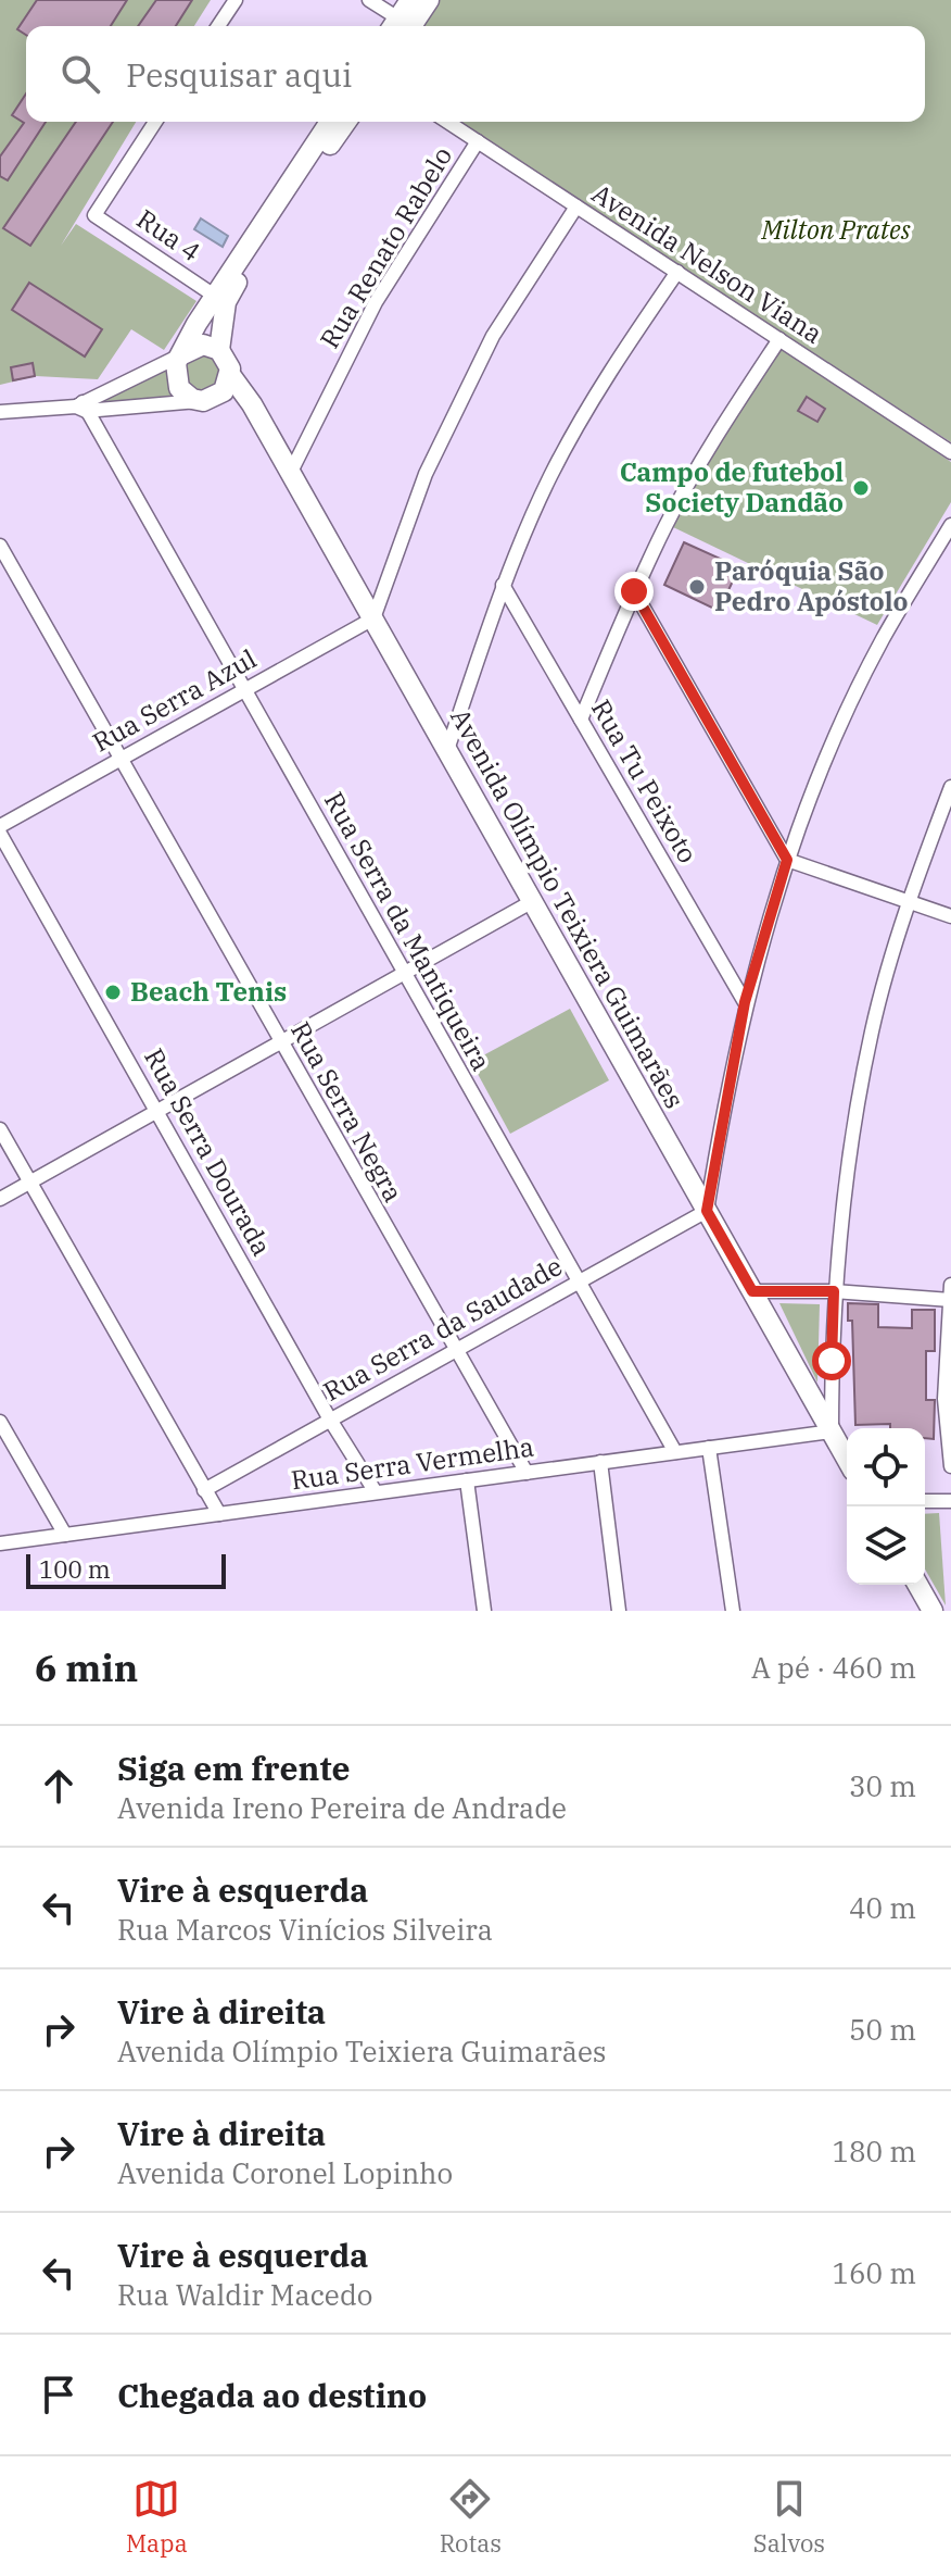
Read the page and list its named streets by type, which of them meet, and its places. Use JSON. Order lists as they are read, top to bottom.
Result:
{
  "streets": {
    "street": [
      "Rua 4",
      "Rua Renato Rabelo",
      "Avenida Nelson Viana",
      "Rua Serra Azul",
      "Rua Tu Peixoto",
      "Avenida Olímpio Teixiera Guimarães",
      "Rua Serra da Mantiqueira",
      "Rua Serra Negra",
      "Rua Serra Dourada",
      "Rua Serra da Saudade",
      "Rua Serra Vermelha"
    ]
  },
  "crossings": [
    ["Rua Renato Rabelo", "Avenida Nelson Viana"],
    ["Rua Renato Rabelo", "Avenida Olímpio Teixiera Guimarães"],
    ["Rua Serra Azul", "Avenida Olímpio Teixiera Guimarães"],
    ["Rua Serra Azul", "Rua Serra da Mantiqueira"],
    ["Rua Serra Azul", "Rua Serra Negra"],
    ["Avenida Olímpio Teixiera Guimarães", "Rua Serra da Saudade"],
    ["Avenida Olímpio Teixiera Guimarães", "Rua Serra Vermelha"],
    ["Rua Serra da Mantiqueira", "Rua Serra da Saudade"],
    ["Rua Serra da Mantiqueira", "Rua Serra Vermelha"],
    ["Rua Serra Negra", "Rua Serra da Saudade"],
    ["Rua Serra Negra", "Rua Serra Vermelha"],
    ["Rua Serra Dourada", "Rua Serra da Saudade"],
    ["Rua Serra Dourada", "Rua Serra Vermelha"]
  ],
  "parks": ["Milton Prates"],
  "places": ["Campo de futebol Society Dandão", "Paróquia São Pedro Apóstolo", "Beach Tenis"],
  "scale_bar": "100 m",
  "page": {
    "search": "Pesquisar aqui",
    "scale": "100 m",
    "heading": ["6 min", "A pé · 460 m"],
    "list": [
      ["Siga em frente", "Avenida Ireno Pereira de Andrade", "30 m"],
      ["Vire à esquerda", "Rua Marcos Vinícios Silveira", "40 m"],
      ["Vire à direita", "Avenida Olímpio Teixiera Guimarães", "50 m"],
      ["Vire à direita", "Avenida Coronel Lopinho", "180 m"],
      ["Vire à esquerda", "Rua Waldir Macedo", "160 m"],
      "Chegada ao destino"
    ],
    "nav": ["Mapa", "Rotas", "Salvos"]
  }
}
